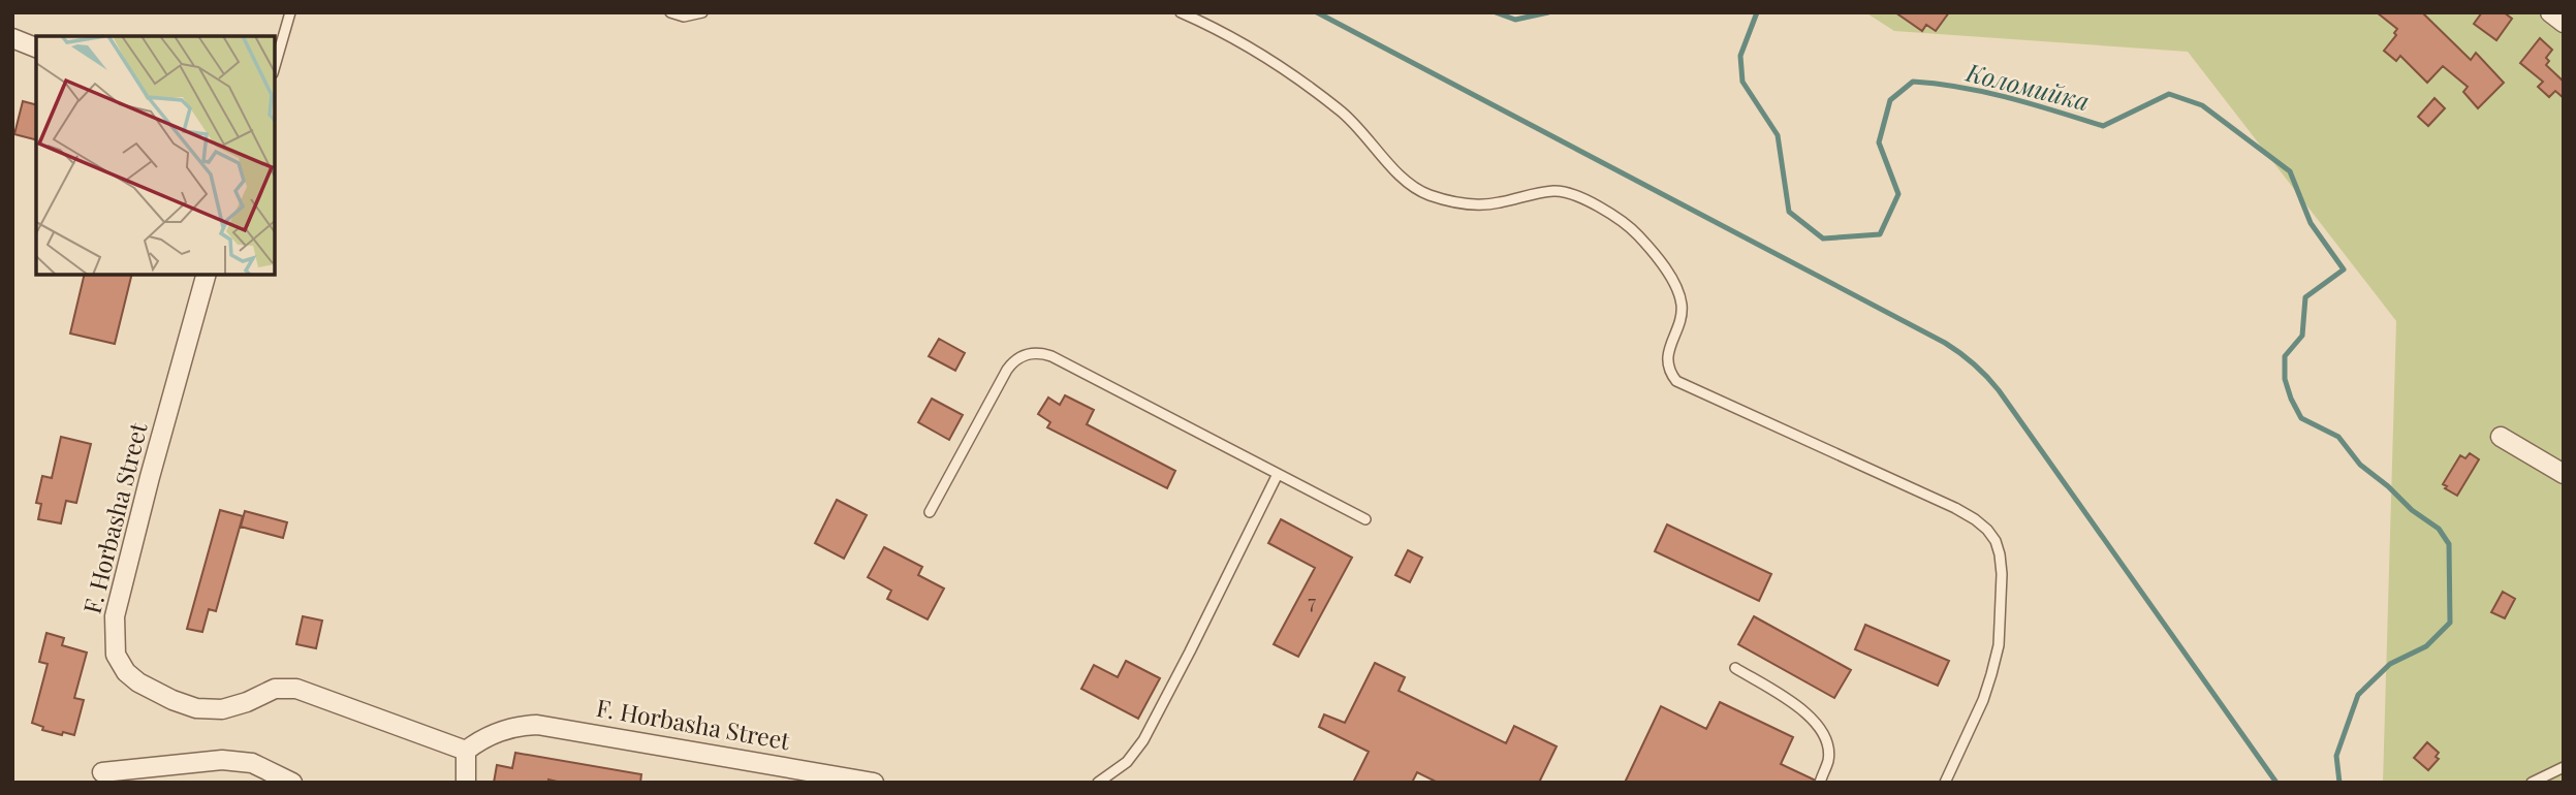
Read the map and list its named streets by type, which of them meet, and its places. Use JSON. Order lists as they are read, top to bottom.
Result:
{
  "streets": {
    "street": ["F. Horbasha Street"]
  },
  "water": ["Коломийка"],
  "house_numbers": ["7"]
}
